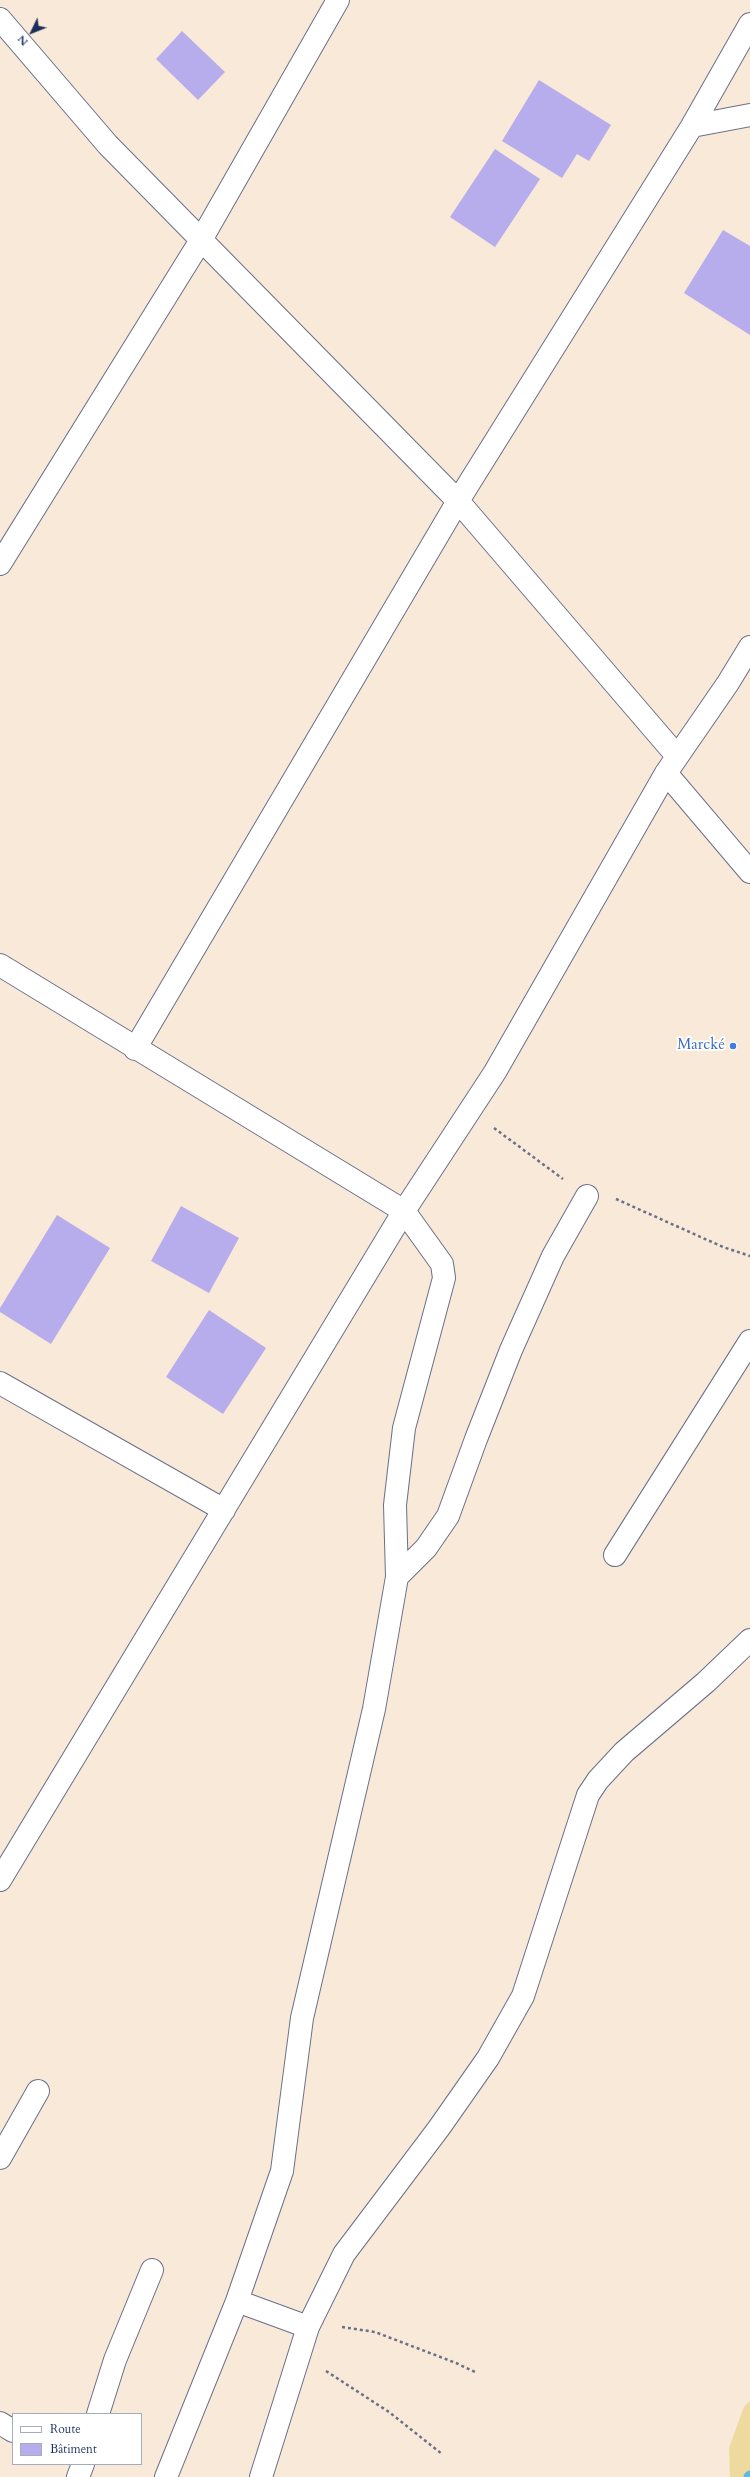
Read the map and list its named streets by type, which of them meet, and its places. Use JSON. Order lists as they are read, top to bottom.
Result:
{
  "places": ["Marcké"],
  "legend": ["Route", "Bâtiment"],
  "north": "bottom left"
}
